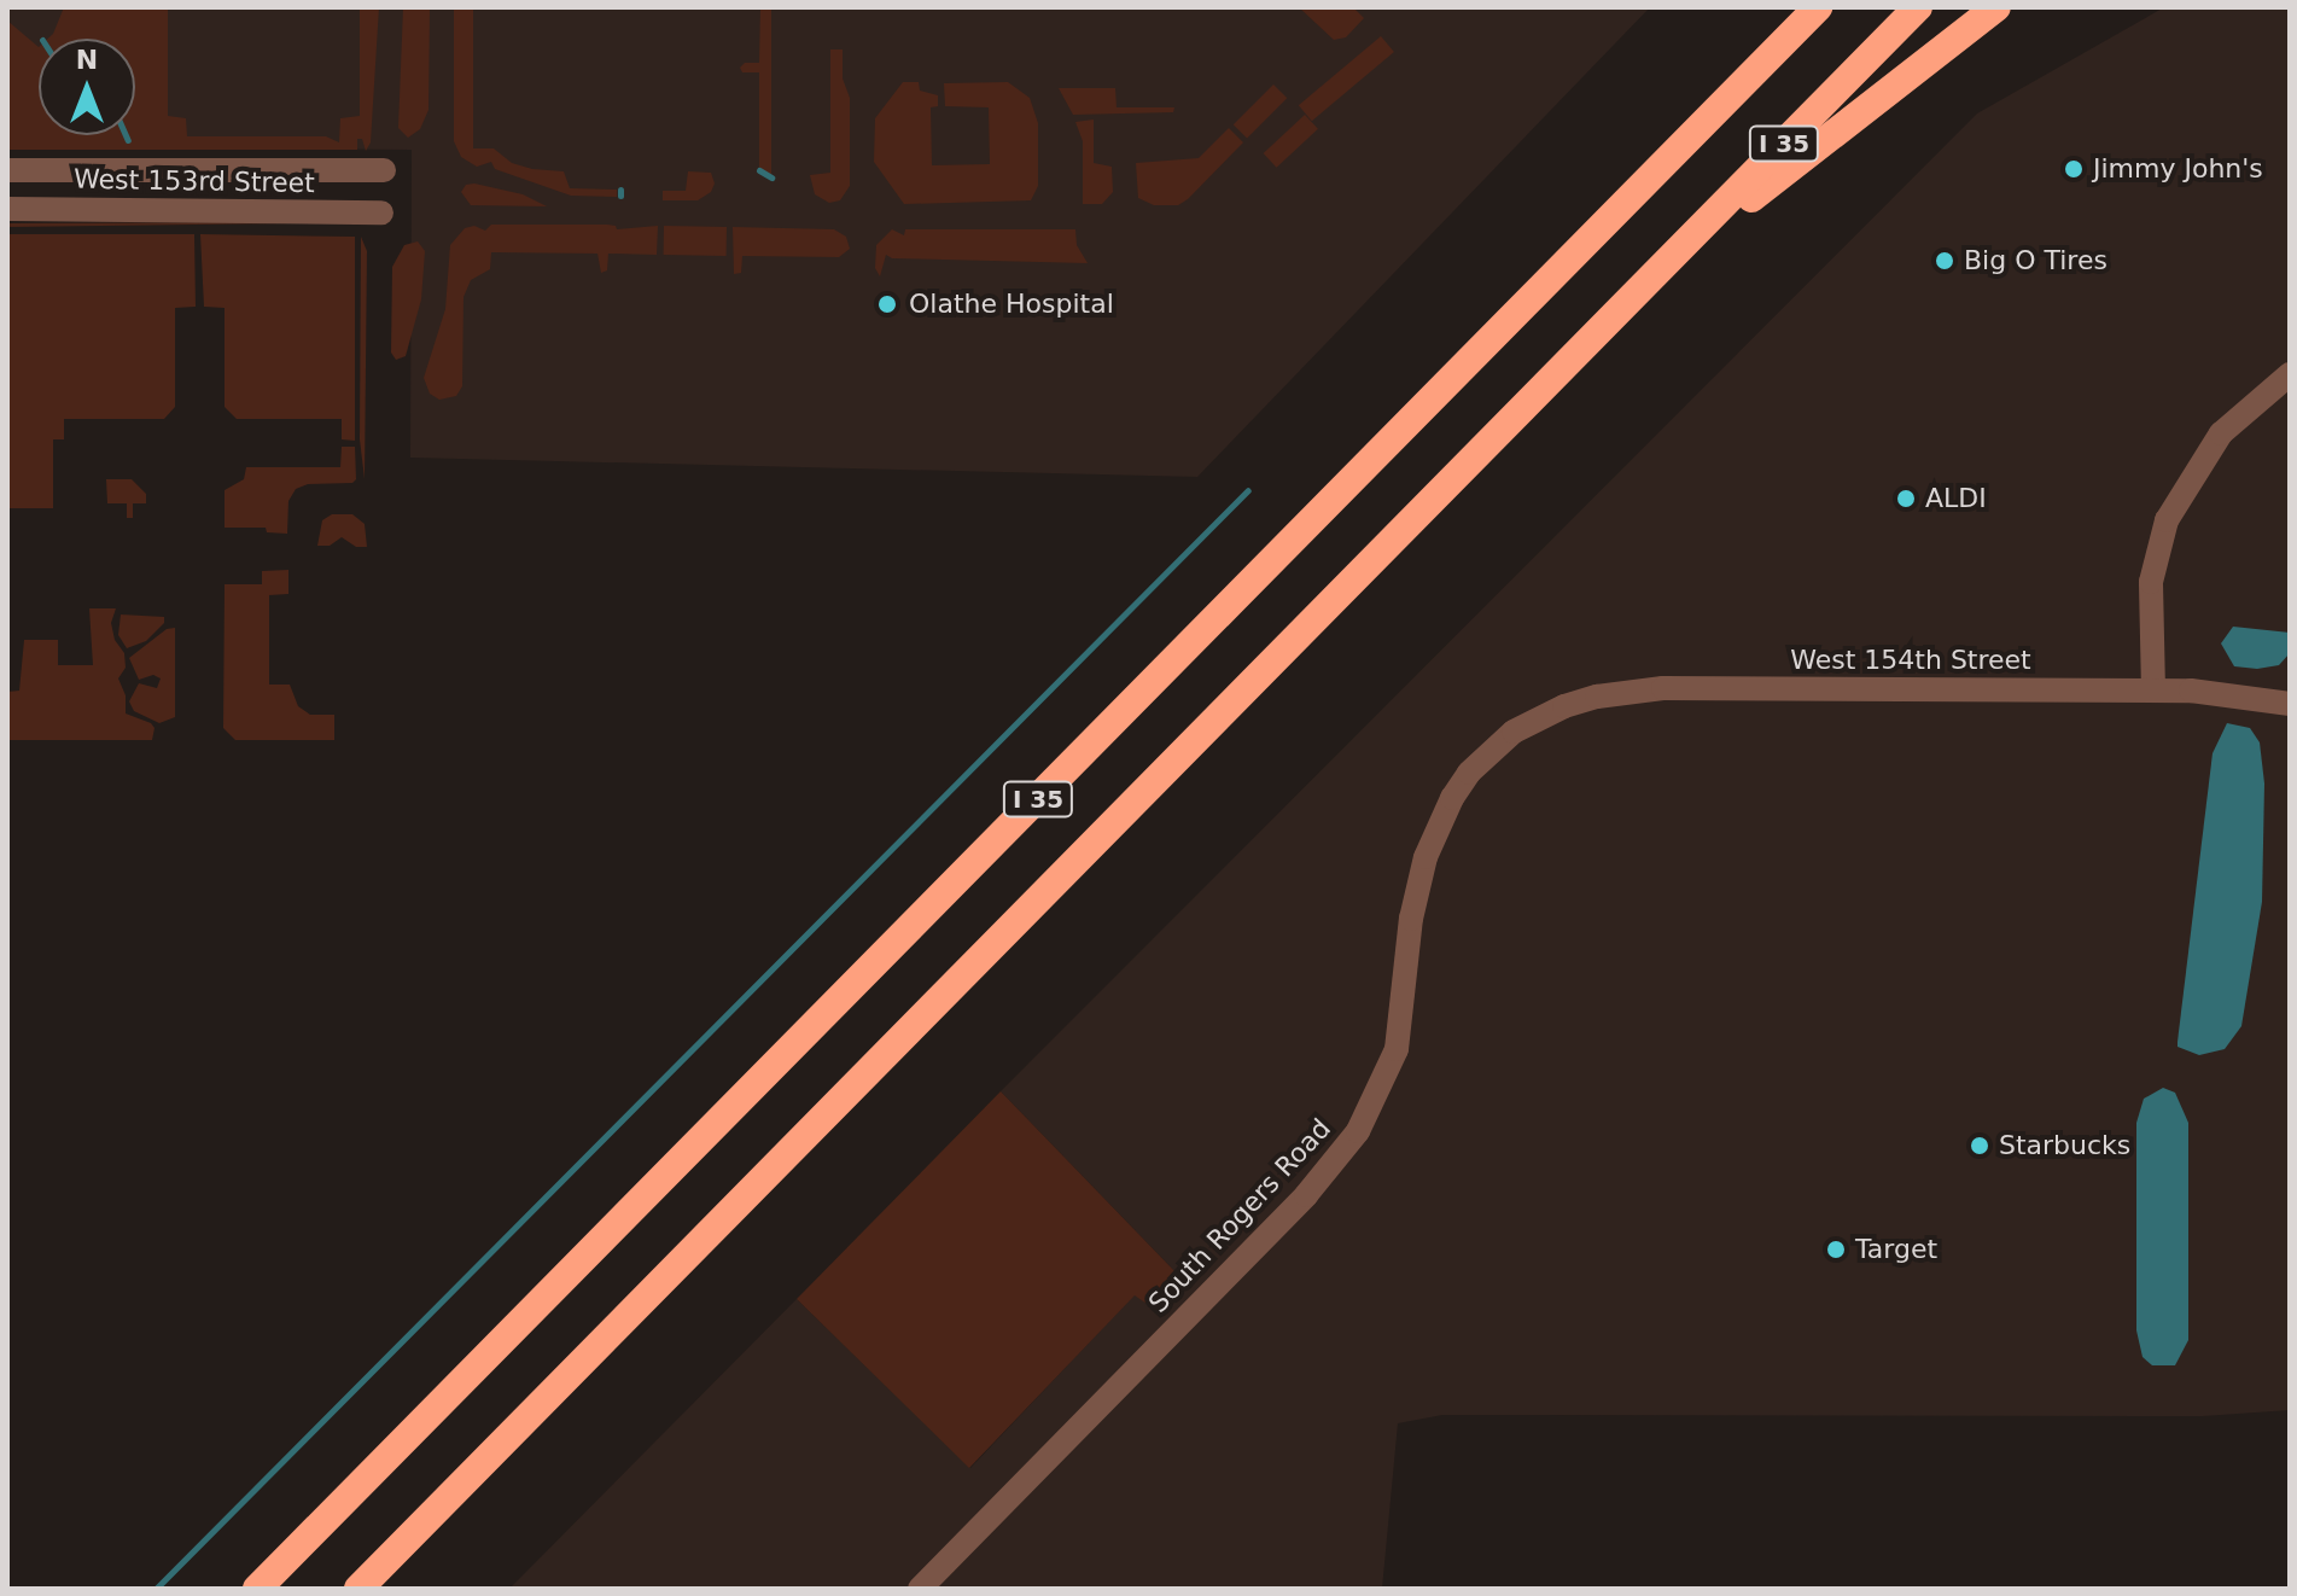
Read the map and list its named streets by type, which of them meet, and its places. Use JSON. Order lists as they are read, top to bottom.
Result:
{
  "streets": {
    "highway": ["I 35"],
    "street": ["West 153rd Street", "West 154th Street", "South Rogers Road"]
  },
  "crossings": [
    ["West 154th Street", "South Rogers Road"]
  ],
  "places": [
    "Jimmy John's",
    "Big O Tires",
    "Olathe Hospital",
    "ALDI",
    "Starbucks",
    "Target"
  ],
  "north": "top"
}
